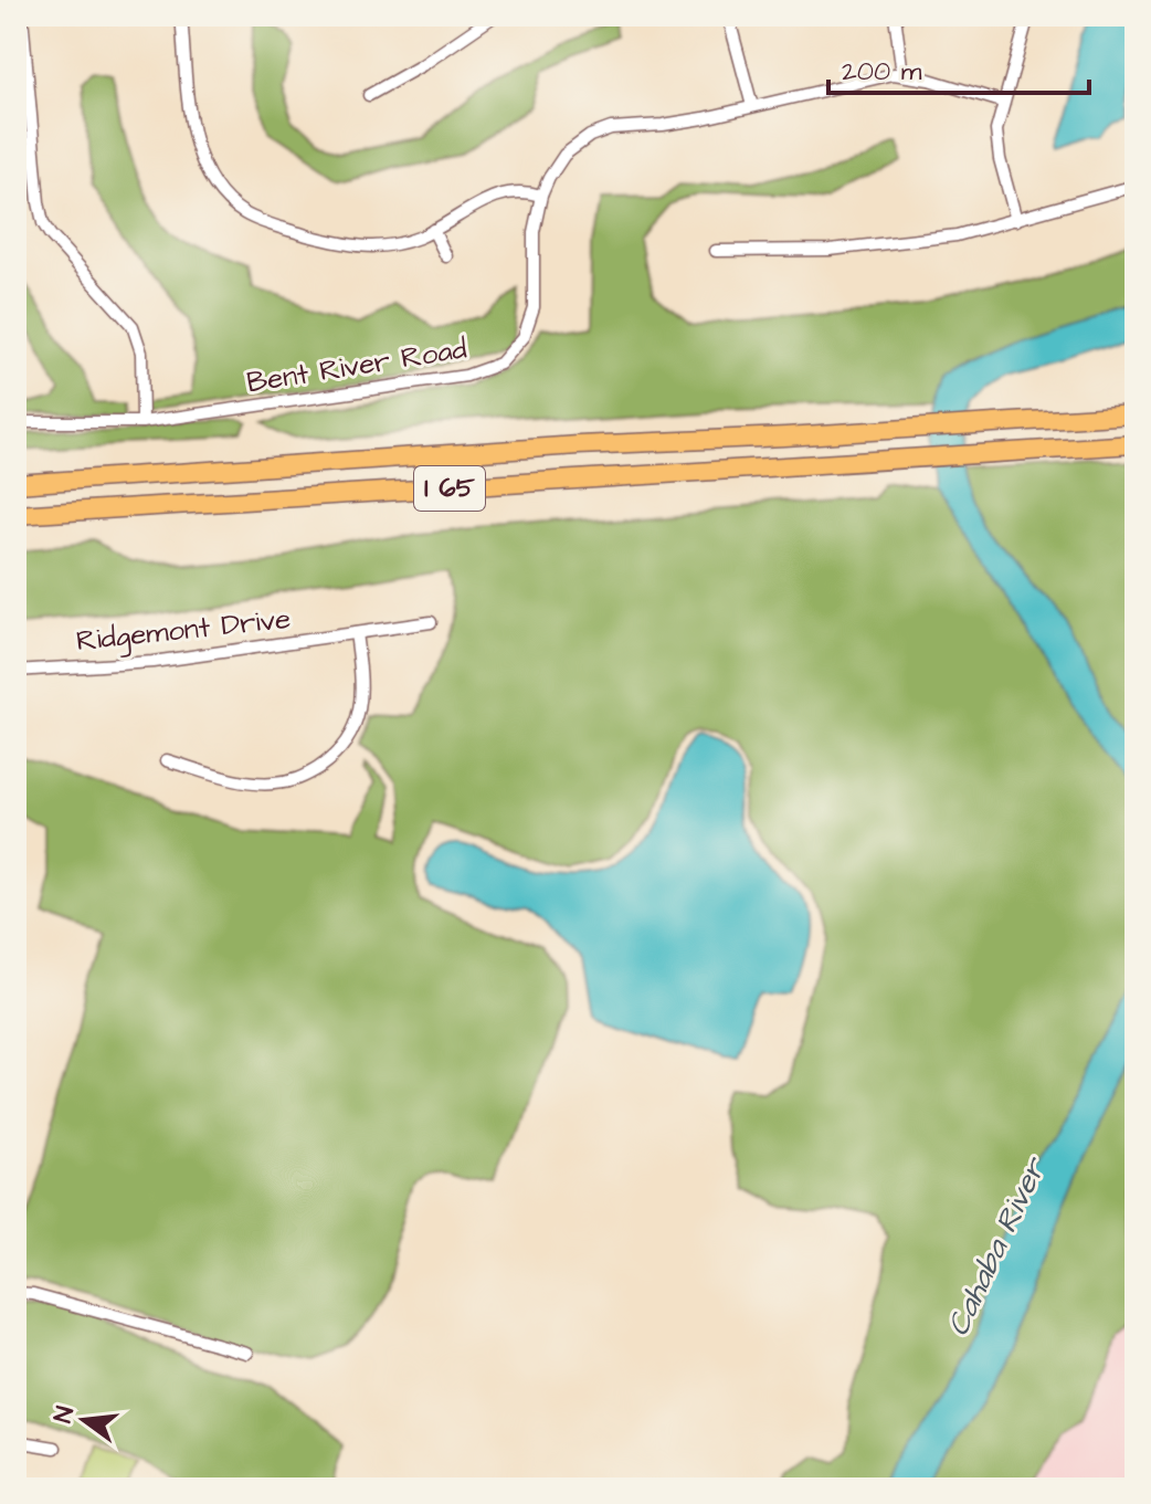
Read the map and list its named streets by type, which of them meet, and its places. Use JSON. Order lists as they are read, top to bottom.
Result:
{
  "streets": {
    "highway": ["I 65"],
    "street": ["Bent River Road", "Ridgemont Drive"]
  },
  "water": ["Cahaba River"],
  "scale_bar": "200 m",
  "north": "left"
}
